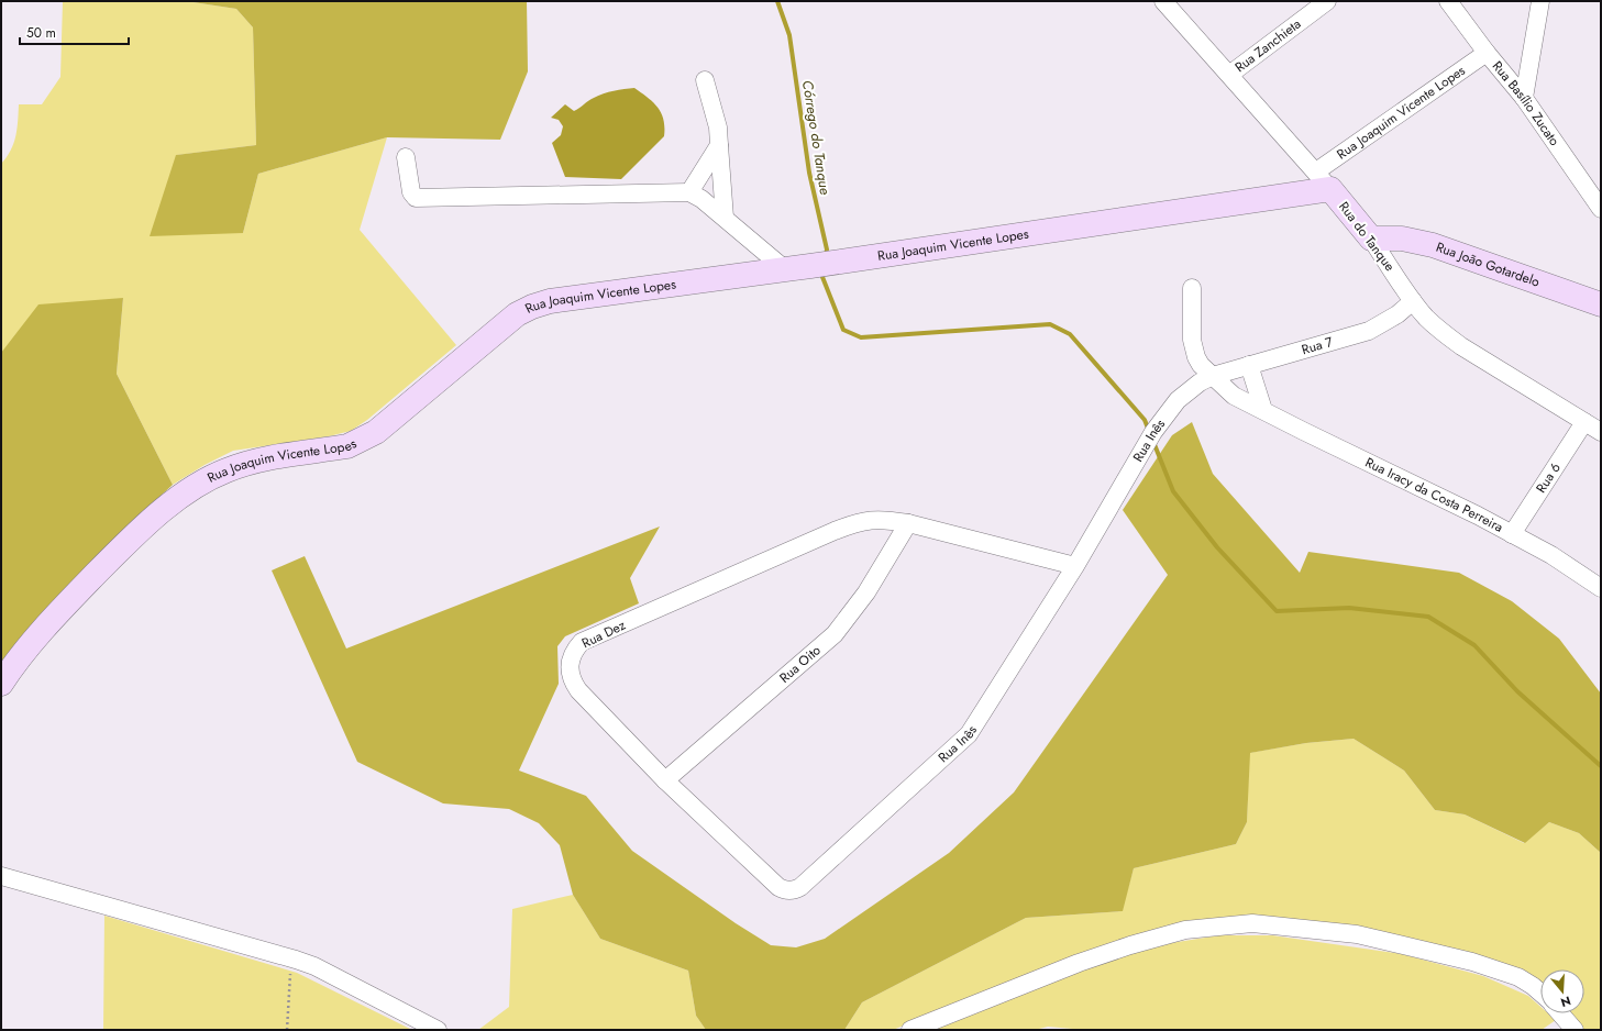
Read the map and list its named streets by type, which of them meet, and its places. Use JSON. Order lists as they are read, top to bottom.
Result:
{
  "streets": {
    "street": [
      "Rua Zanchieta",
      "Rua Basílio Zucato",
      "Rua Joaquim Vicente Lopes",
      "Rua do Tanque",
      "Rua João Gotardelo",
      "Rua 7",
      "Rua Inês",
      "Rua 6",
      "Rua Iracy da Costa Perreira",
      "Rua Dez",
      "Rua Oito"
    ]
  },
  "crossings": [
    ["Rua Zanchieta", "Rua do Tanque"],
    ["Rua Basílio Zucato", "Rua Joaquim Vicente Lopes"],
    ["Rua Joaquim Vicente Lopes", "Rua do Tanque"],
    ["Rua do Tanque", "Rua João Gotardelo"],
    ["Rua do Tanque", "Rua 7"],
    ["Rua do Tanque", "Rua 6"],
    ["Rua 7", "Rua Inês"],
    ["Rua 7", "Rua Iracy da Costa Perreira"],
    ["Rua Inês", "Rua Iracy da Costa Perreira"],
    ["Rua Inês", "Rua Dez"],
    ["Rua 6", "Rua Iracy da Costa Perreira"],
    ["Rua Dez", "Rua Oito"]
  ],
  "water": ["Córrego do Tanque"],
  "scale_bar": "50 m",
  "north": "bottom"
}
